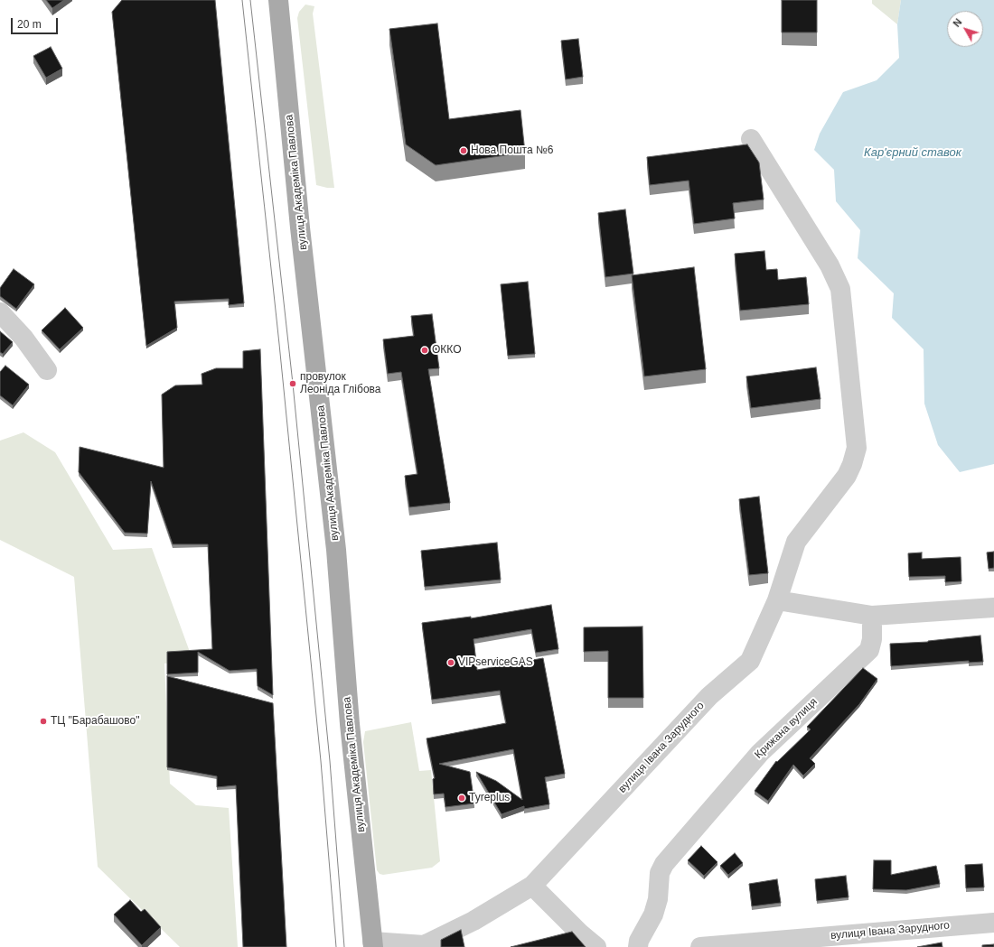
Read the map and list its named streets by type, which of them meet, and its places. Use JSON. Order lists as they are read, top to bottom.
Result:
{
  "streets": {
    "main road": ["вулиця Академіка Павлова"],
    "street": ["Крижана вулиця", "вулиця Івана Зарудного"]
  },
  "water": ["Кар'єрний ставок"],
  "places": [
    "Нова Пошта №6",
    "ОККО",
    "провулок Леоніда Глібова",
    "VIPserviceGAS",
    "ТЦ \"Барабашово\"",
    "Tyreplus"
  ],
  "scale_bar": "20 m",
  "north": "top left"
}
